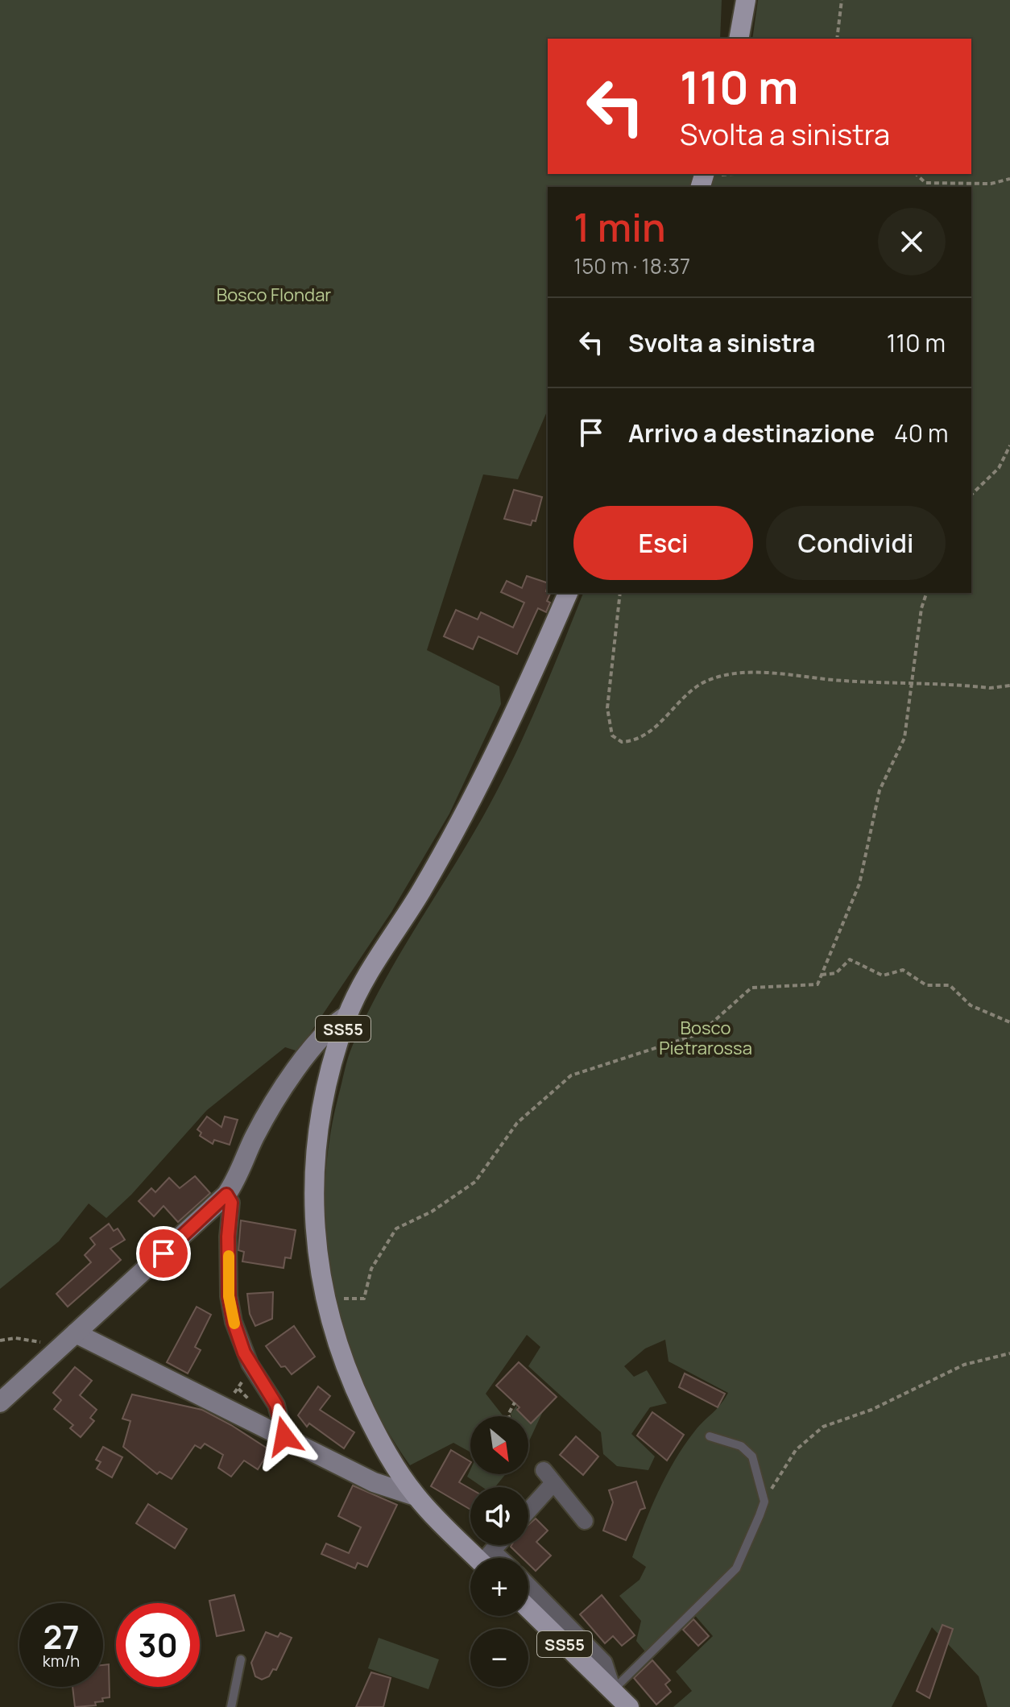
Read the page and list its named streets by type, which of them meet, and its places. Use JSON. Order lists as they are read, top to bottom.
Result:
{
  "streets": {
    "main road": ["SS55"]
  },
  "parks": ["Bosco Flondar", "Bosco Pietrarossa"],
  "north": "bottom right",
  "page": {
    "turn": ["110 m", "Svolta a sinistra"],
    "heading": ["1 min", "150 m · 18:37"],
    "list": [
      {
        "name": "Svolta a sinistra",
        "value": "110 m"
      },
      {
        "name": "Arrivo a destinazione",
        "value": "40 m"
      }
    ],
    "buttons": ["Esci", "Condividi"],
    "map_buttons": ["+", "−"],
    "speed": "27 km/h",
    "limit": "30"
  }
}
